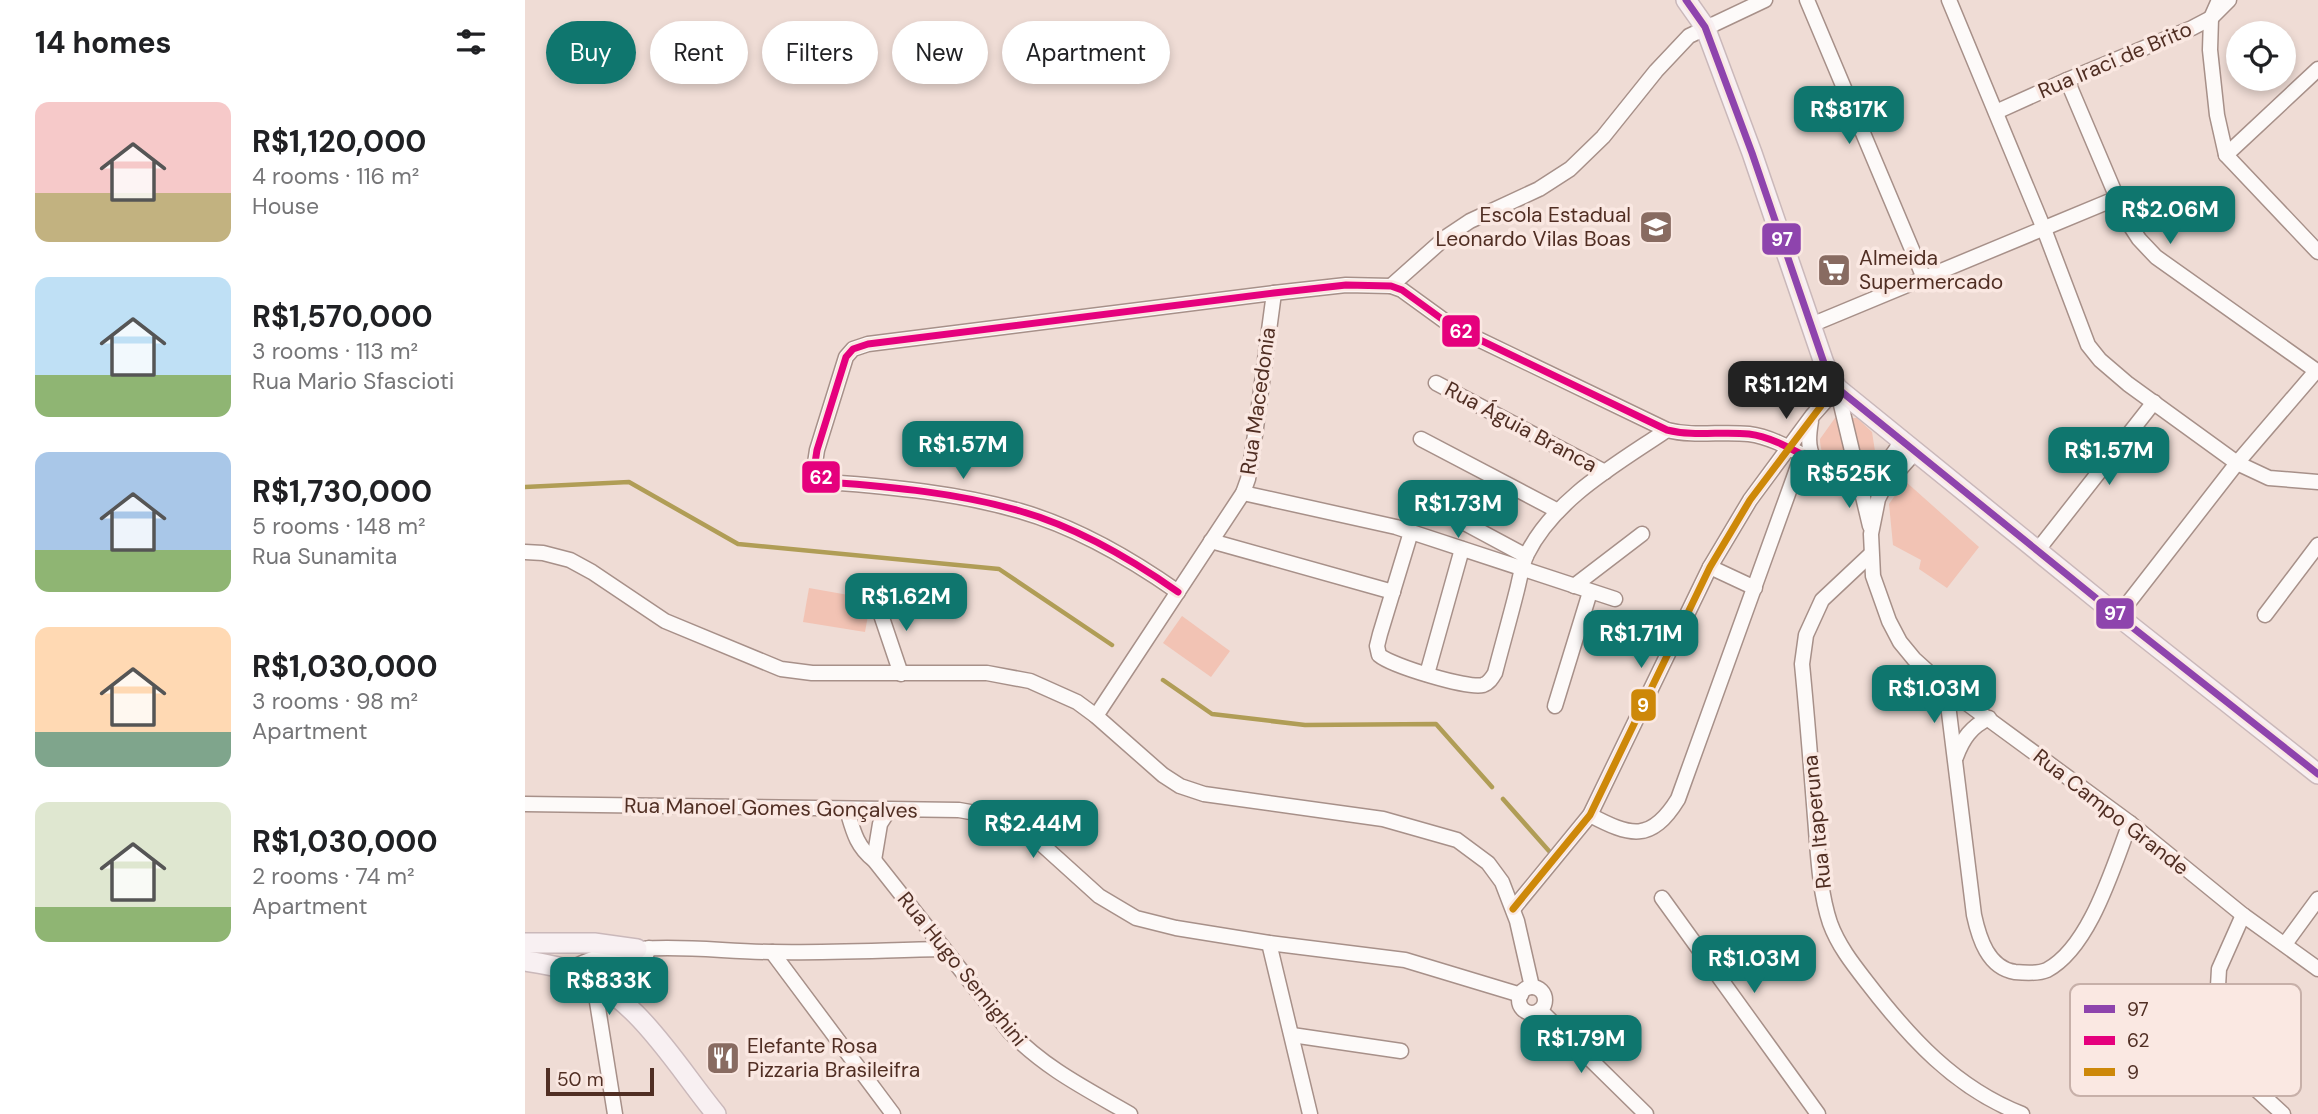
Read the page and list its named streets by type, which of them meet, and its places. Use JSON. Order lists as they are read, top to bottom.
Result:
{
  "streets": {
    "street": [
      "Rua Iraci de Brito",
      "Rua Macedonia",
      "Rua Águia Branca",
      "Rua Manoel Gomes Gonçalves",
      "Rua Campo Grande",
      "Rua Itaperuna",
      "Rua Hugo Semighini"
    ]
  },
  "crossings": [
    ["Rua Manoel Gomes Gonçalves", "Rua Hugo Semighini"],
    ["Rua Campo Grande", "Rua Itaperuna"]
  ],
  "places": {
    "school or university": ["Escola Estadual Leonardo Vilas Boas"],
    "supermarket": ["Almeida Supermercado"],
    "restaurant": ["Elefante Rosa Pizzaria Brasileifra"]
  },
  "lines": ["transit line 97", "transit line 62", "transit line 9"],
  "legend": ["97", "62", "9"],
  "scale_bar": "50 m",
  "page": {
    "heading": "14 homes",
    "chip": [
      "Buy",
      "Rent",
      "Filters",
      "New",
      "Apartment"
    ],
    "list": [
      {
        "name": "R$1,120,000",
        "note": "4 rooms · 116 m² · House"
      },
      {
        "name": "R$1,570,000",
        "note": "3 rooms · 113 m² · Rua Mario Sfascioti"
      },
      {
        "name": "R$1,730,000",
        "note": "5 rooms · 148 m² · Rua Sunamita"
      },
      {
        "name": "R$1,030,000",
        "note": "3 rooms · 98 m² · Apartment"
      },
      {
        "name": "R$1,030,000",
        "note": "2 rooms · 74 m² · Apartment"
      }
    ],
    "price": [
      "R$817K",
      "R$2.06M",
      "R$1.12M",
      "R$1.57M",
      "R$1.57M",
      "R$525K",
      "R$1.73M",
      "R$1.62M",
      "R$1.71M",
      "R$1.03M",
      "R$2.44M",
      "R$1.03M",
      "R$833K",
      "R$1.79M"
    ],
    "scale": "50 m"
  }
}
